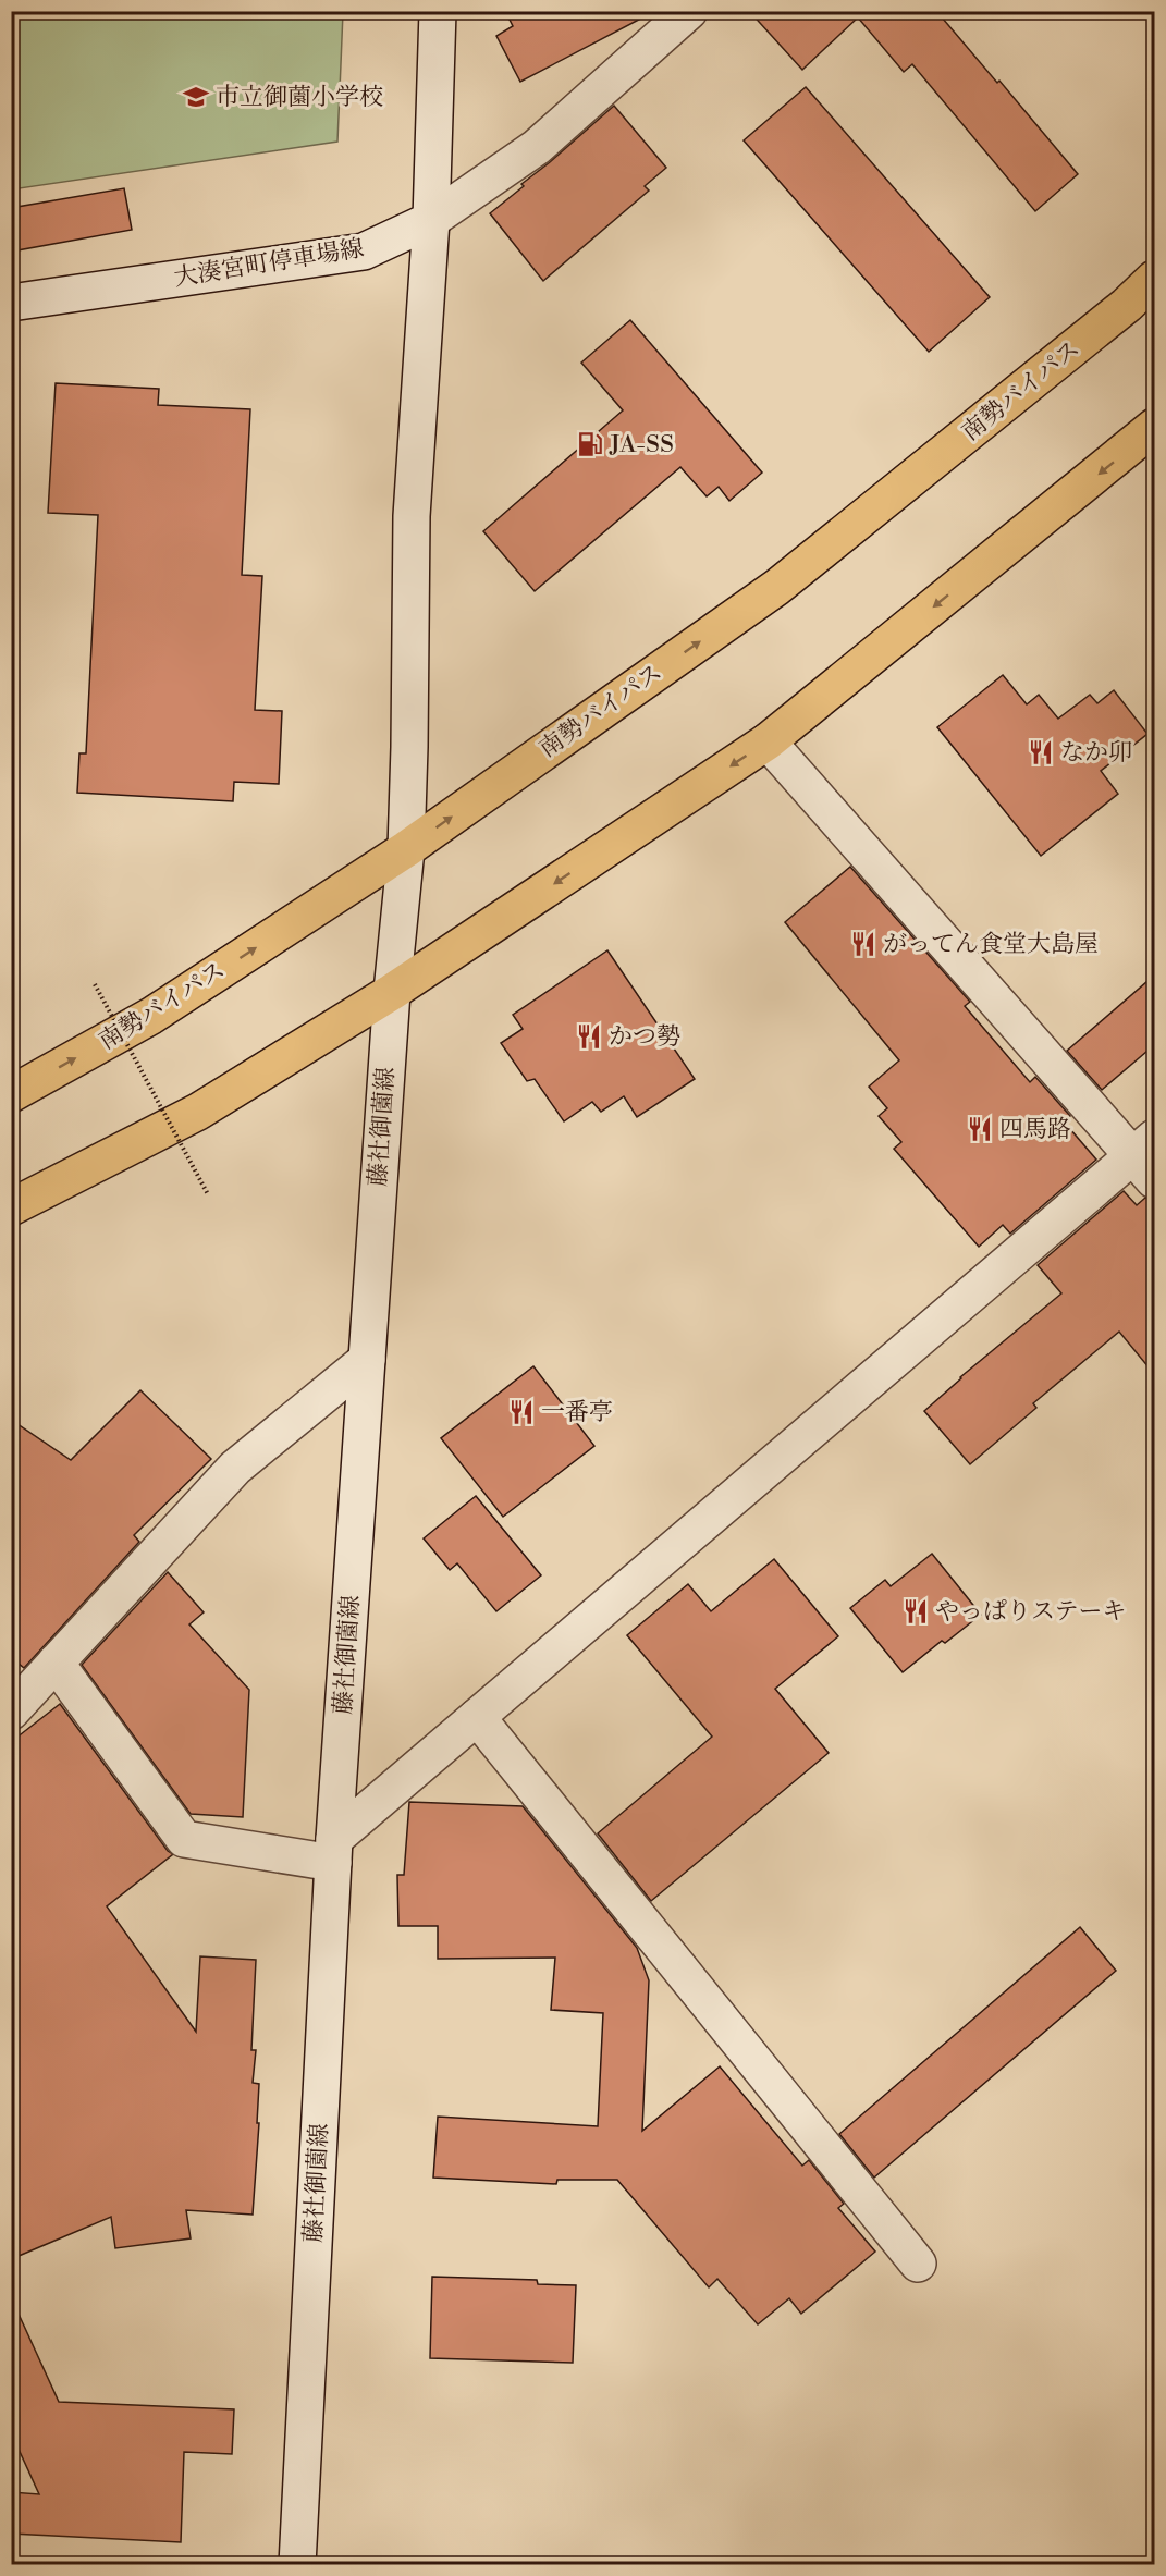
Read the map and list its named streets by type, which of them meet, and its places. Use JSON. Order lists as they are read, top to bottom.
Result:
{
  "streets": {
    "highway": ["南勢バイパス"],
    "street": ["大湊宮町停車場線", "藤社御薗線"]
  },
  "crossings": [
    ["大湊宮町停車場線", "藤社御薗線"],
    ["南勢バイパス", "藤社御薗線"]
  ],
  "places": {
    "school or university": ["市立御薗小学校"],
    "fuel station": ["JA-SS"],
    "restaurant": [
      "なか卯",
      "がってん食堂大島屋",
      "かつ勢",
      "四馬路",
      "一番亭",
      "やっぱりステーキ"
    ]
  }
}
